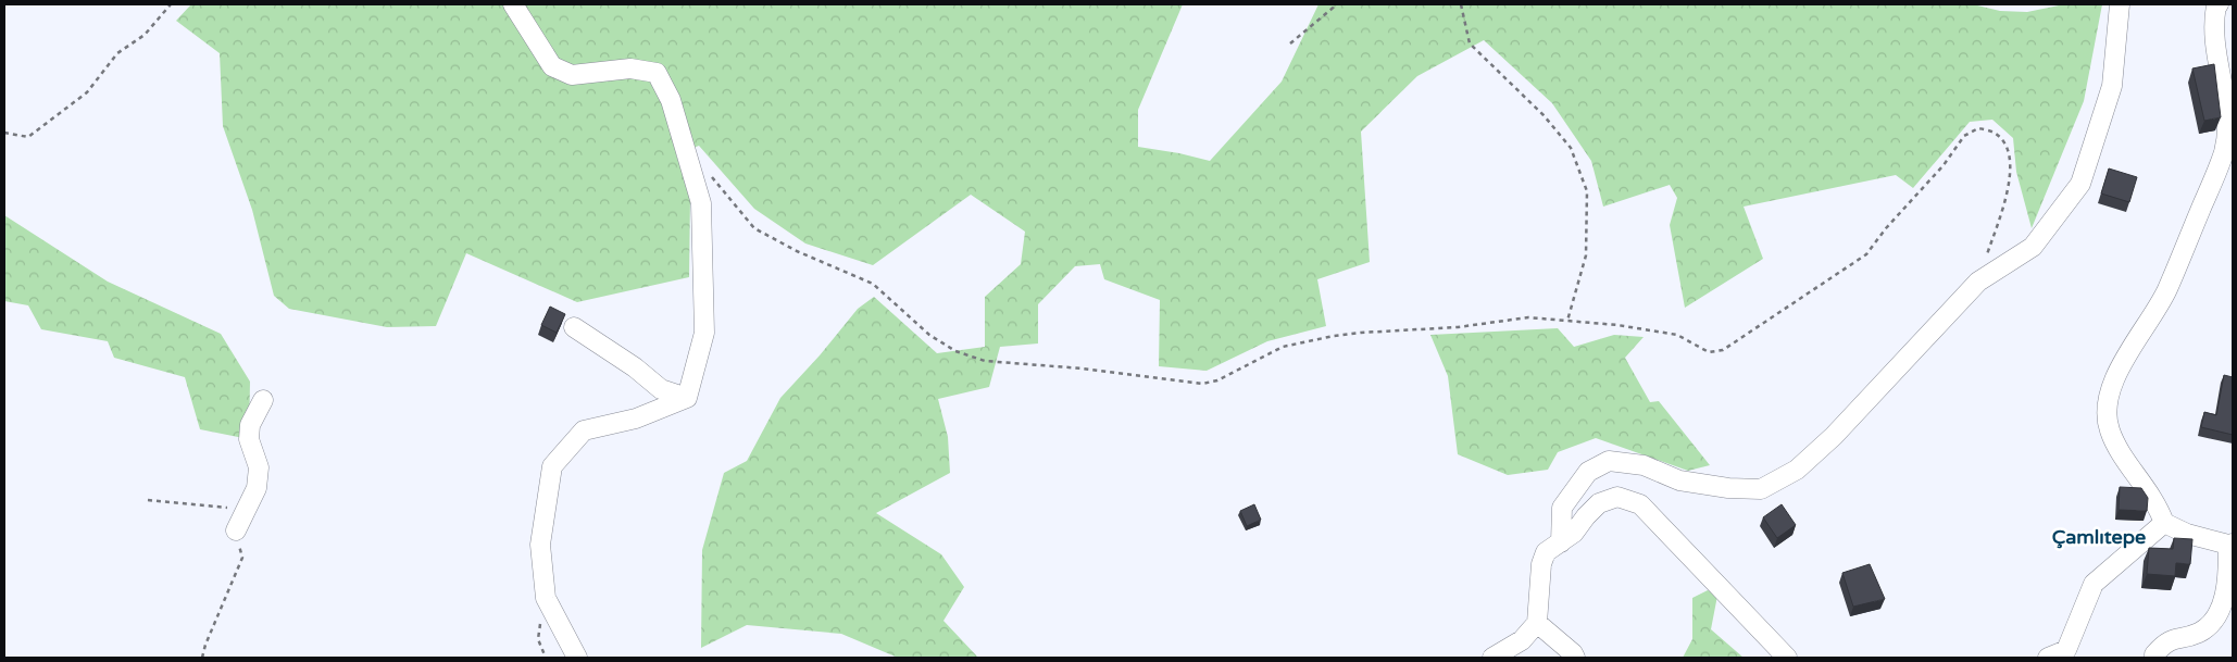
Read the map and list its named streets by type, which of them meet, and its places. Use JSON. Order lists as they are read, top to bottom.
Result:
{
  "districts": ["Çamlıtepe"]
}
